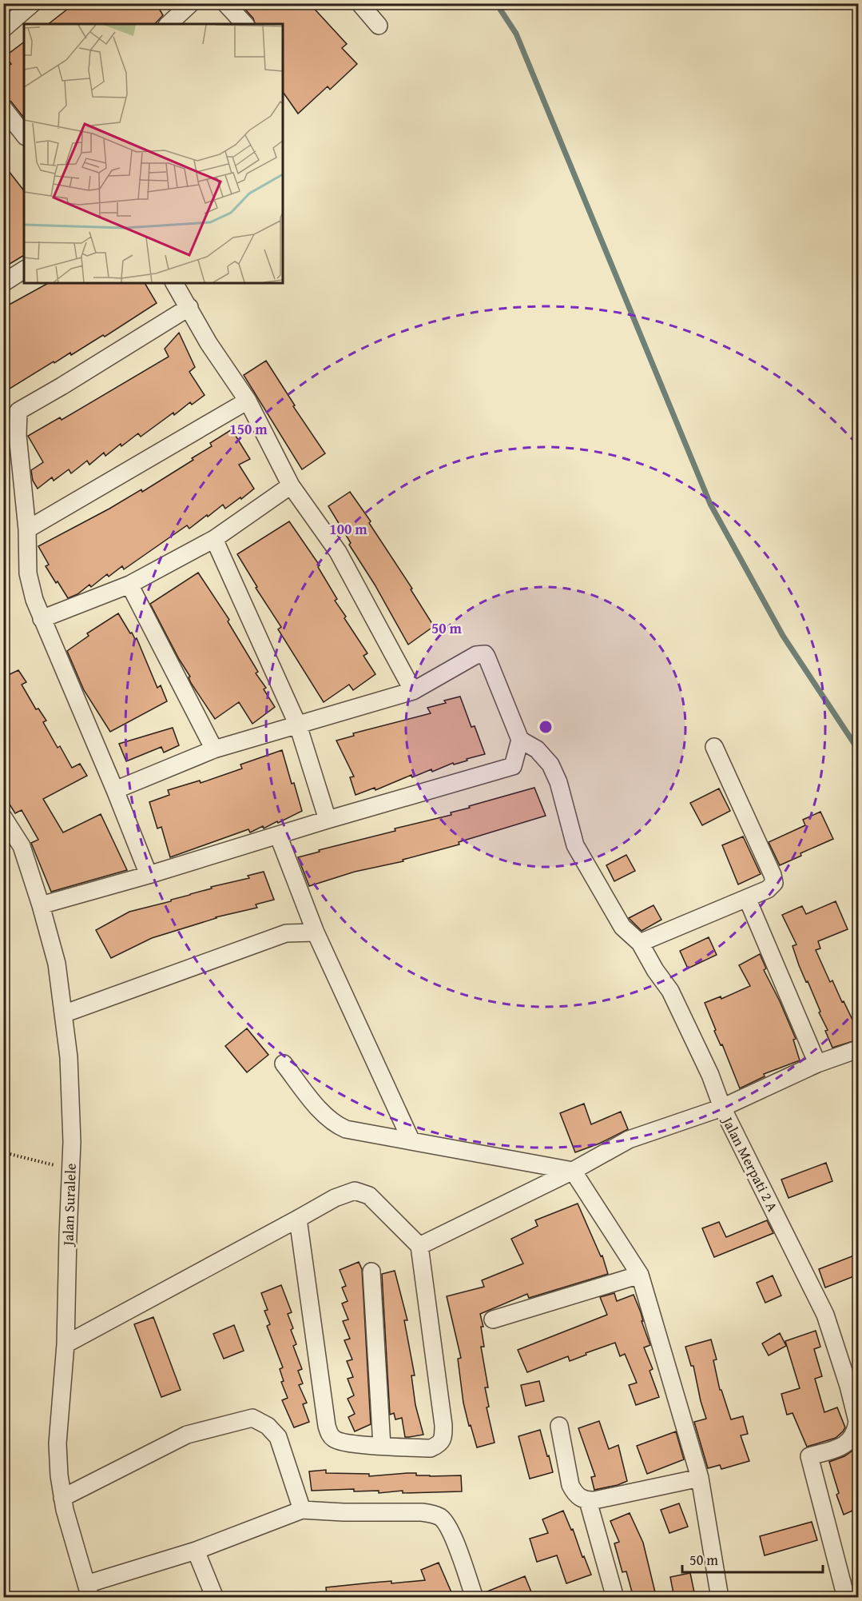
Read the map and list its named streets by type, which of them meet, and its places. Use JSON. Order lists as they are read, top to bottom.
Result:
{
  "streets": {
    "street": ["Jalan Merpati 2 A", "Jalan Suralele"]
  },
  "scale_bar": "50 m",
  "rings": ["150 m", "100 m", "50 m"]
}
